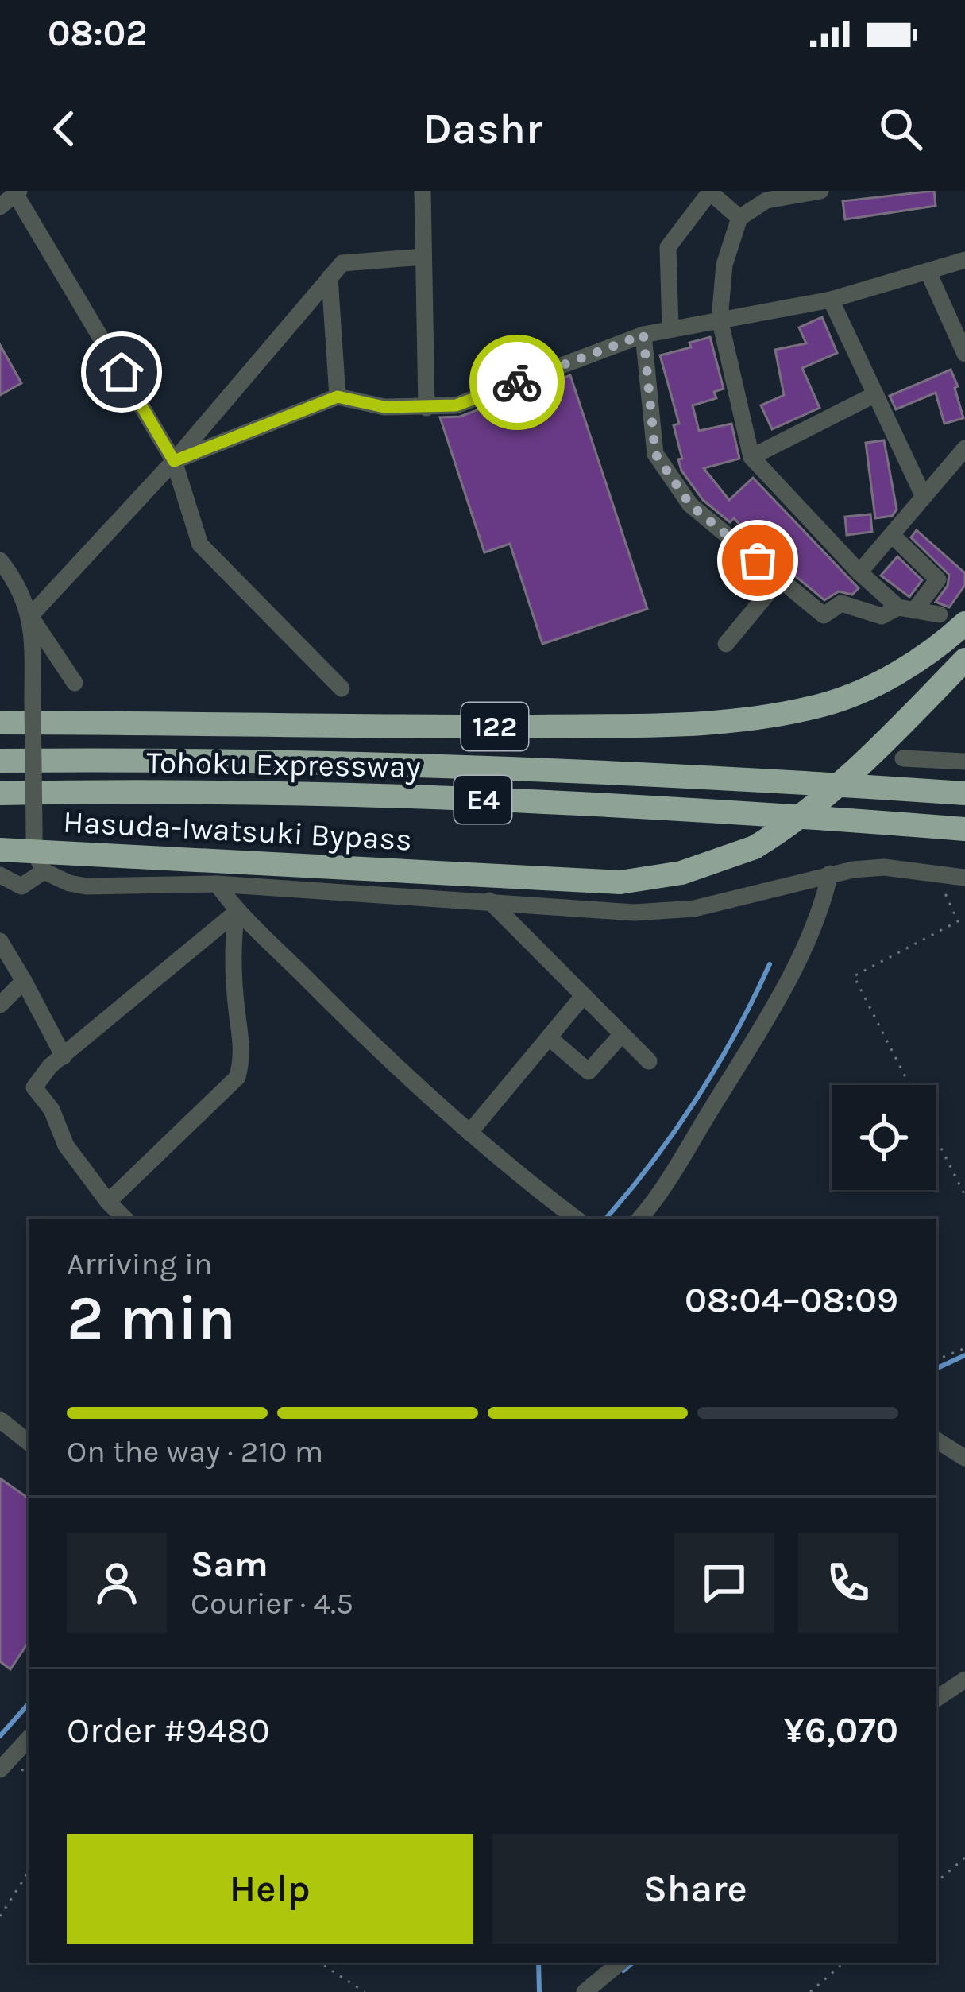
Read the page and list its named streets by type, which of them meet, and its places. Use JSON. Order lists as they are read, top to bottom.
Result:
{
  "streets": {
    "highway": [
      "122",
      "Tohoku Expressway",
      "E4",
      "Hasuda-Iwatsuki Bypass"
    ]
  },
  "page": {
    "status": "08:02",
    "header": "Dashr",
    "heading": ["2 min", "Arriving in", "08:04–08:09"],
    "panel": [
      "Sam",
      "Courier · 4.5",
      "Order #9480",
      "¥6,070"
    ],
    "bar": "On the way · 210 m",
    "buttons": ["Help", "Share"]
  }
}
